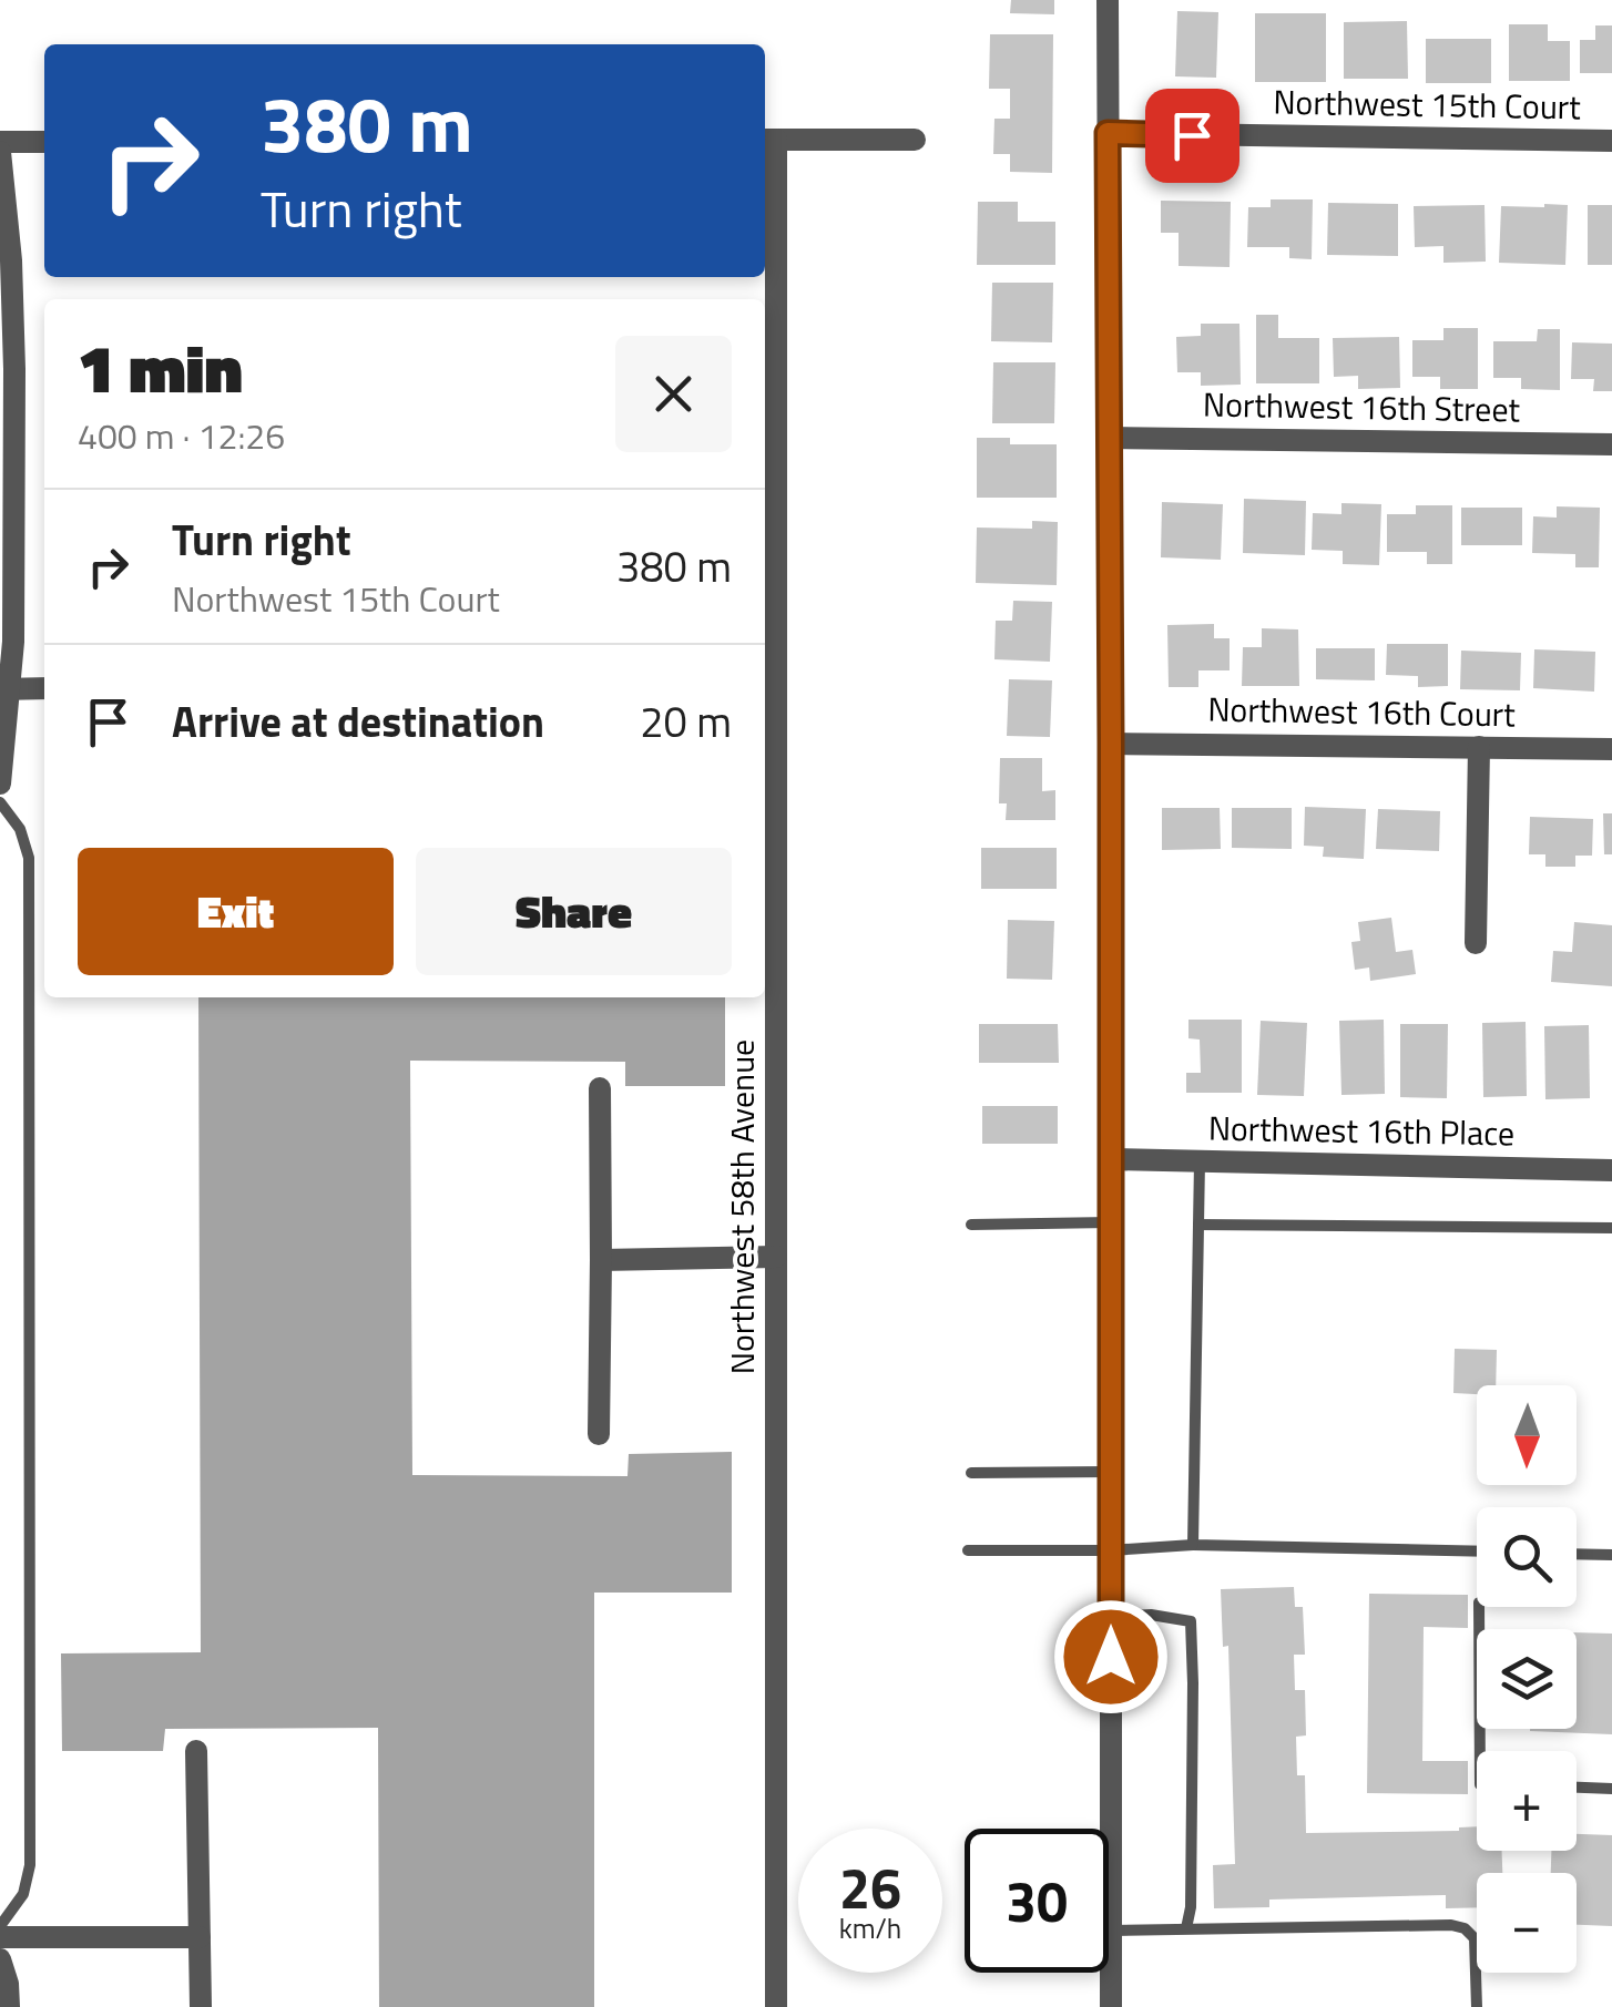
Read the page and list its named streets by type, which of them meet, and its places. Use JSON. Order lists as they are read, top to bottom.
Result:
{
  "streets": {
    "street": [
      "Northwest 15th Court",
      "Northwest 16th Street",
      "Northwest 16th Court",
      "Northwest 16th Place",
      "Northwest 58th Avenue"
    ]
  },
  "north": "bottom",
  "page": {
    "turn": ["380 m", "Turn right"],
    "heading": ["1 min", "400 m · 12:26"],
    "list": [
      {
        "name": "Turn right",
        "note": "Northwest 15th Court",
        "value": "380 m"
      },
      {
        "name": "Arrive at destination",
        "value": "20 m"
      }
    ],
    "buttons": ["Exit", "Share"],
    "map_buttons": ["+", "−"],
    "speed": "26 km/h",
    "limit": "30"
  }
}
